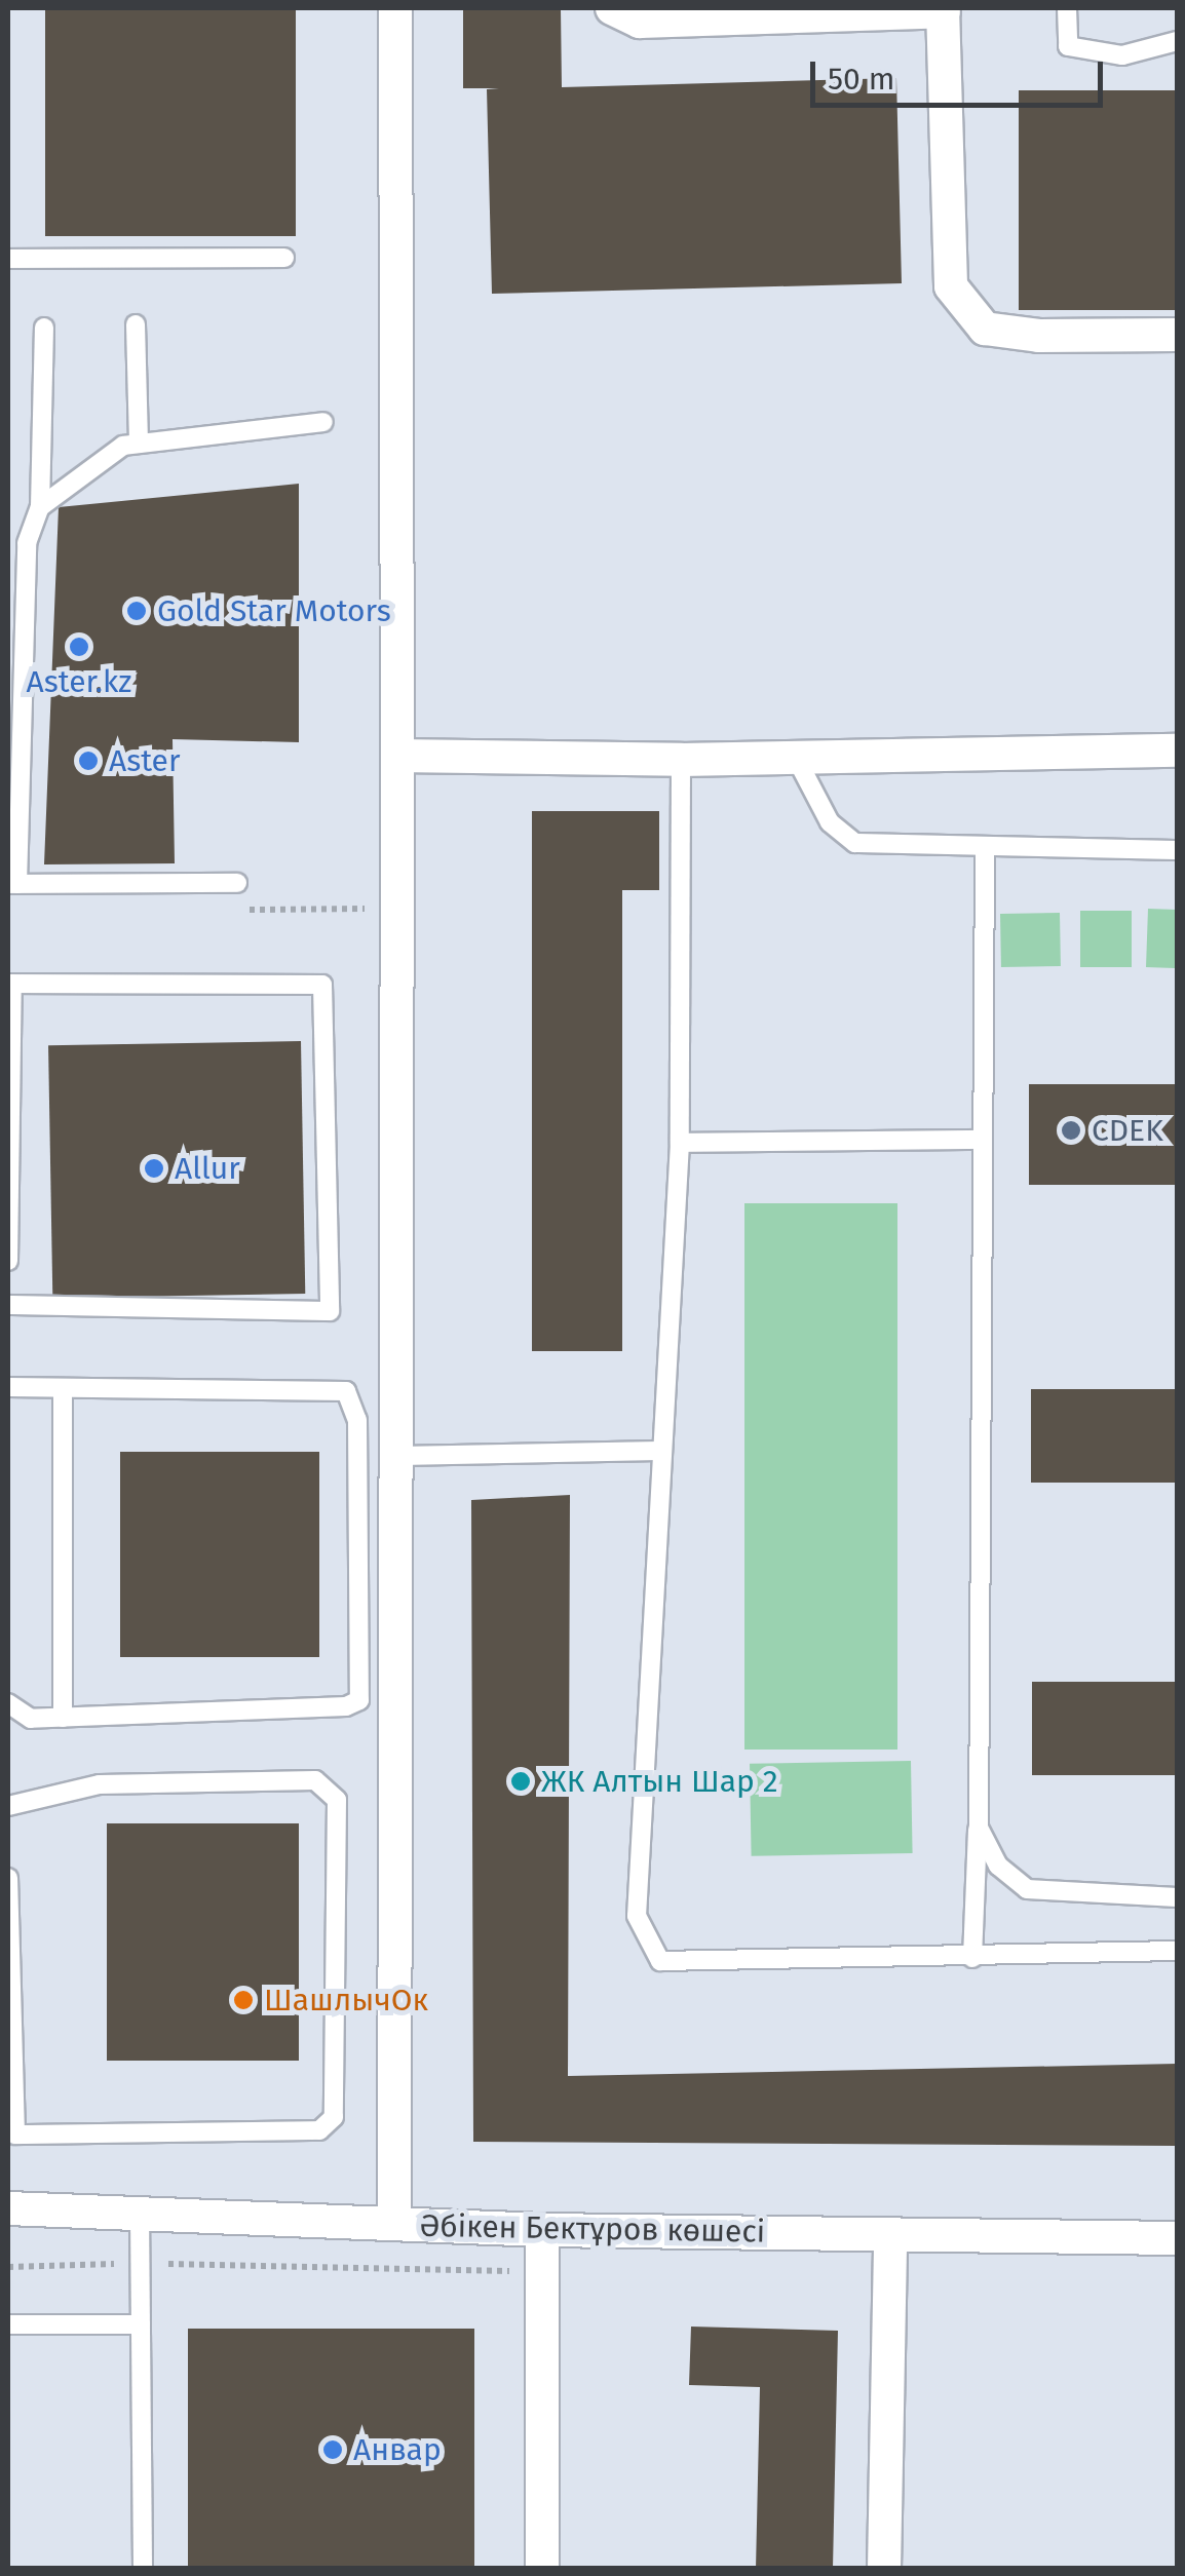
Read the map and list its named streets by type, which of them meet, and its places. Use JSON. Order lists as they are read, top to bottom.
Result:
{
  "streets": {
    "street": ["Әбікен Бектұров көшесі"]
  },
  "places": [
    "Gold Star Motors",
    "Aster.kz",
    "Aster",
    "CDEK",
    "Allur",
    "ЖК Алтын Шар 2",
    "ШашлычОк",
    "Анвар"
  ],
  "scale_bar": "50 m"
}
